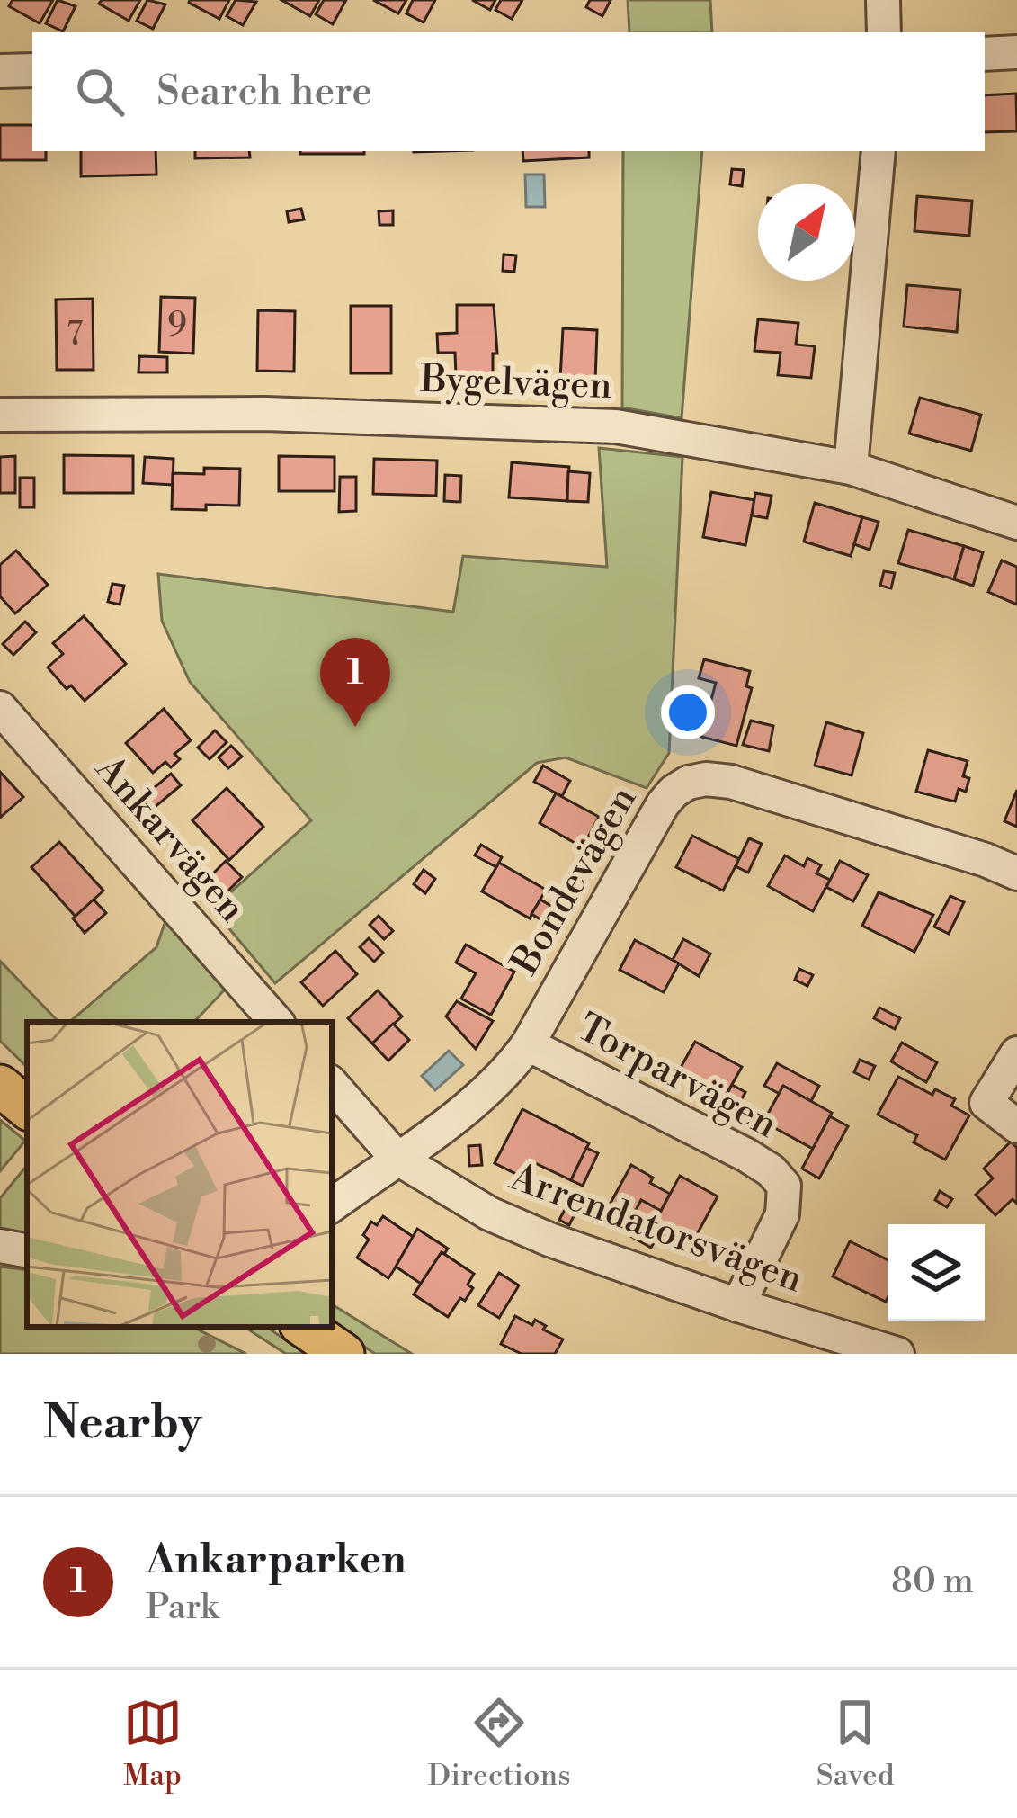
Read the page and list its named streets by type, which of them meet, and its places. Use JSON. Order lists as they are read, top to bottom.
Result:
{
  "streets": {
    "street": [
      "Bygelvägen",
      "Ankarvägen",
      "Bondevägen",
      "Torparvägen",
      "Arrendatorsvägen"
    ]
  },
  "crossings": [
    ["Bondevägen", "Torparvägen"],
    ["Bondevägen", "Arrendatorsvägen"],
    ["Torparvägen", "Arrendatorsvägen"]
  ],
  "house_numbers": ["9", "7"],
  "north": "top right",
  "page": {
    "search": "Search here",
    "pins": "1",
    "heading": "Nearby",
    "list": [
      {
        "mark": "1",
        "name": "Ankarparken",
        "note": "Park",
        "value": "80 m"
      }
    ],
    "nav": ["Map", "Directions", "Saved"]
  }
}
